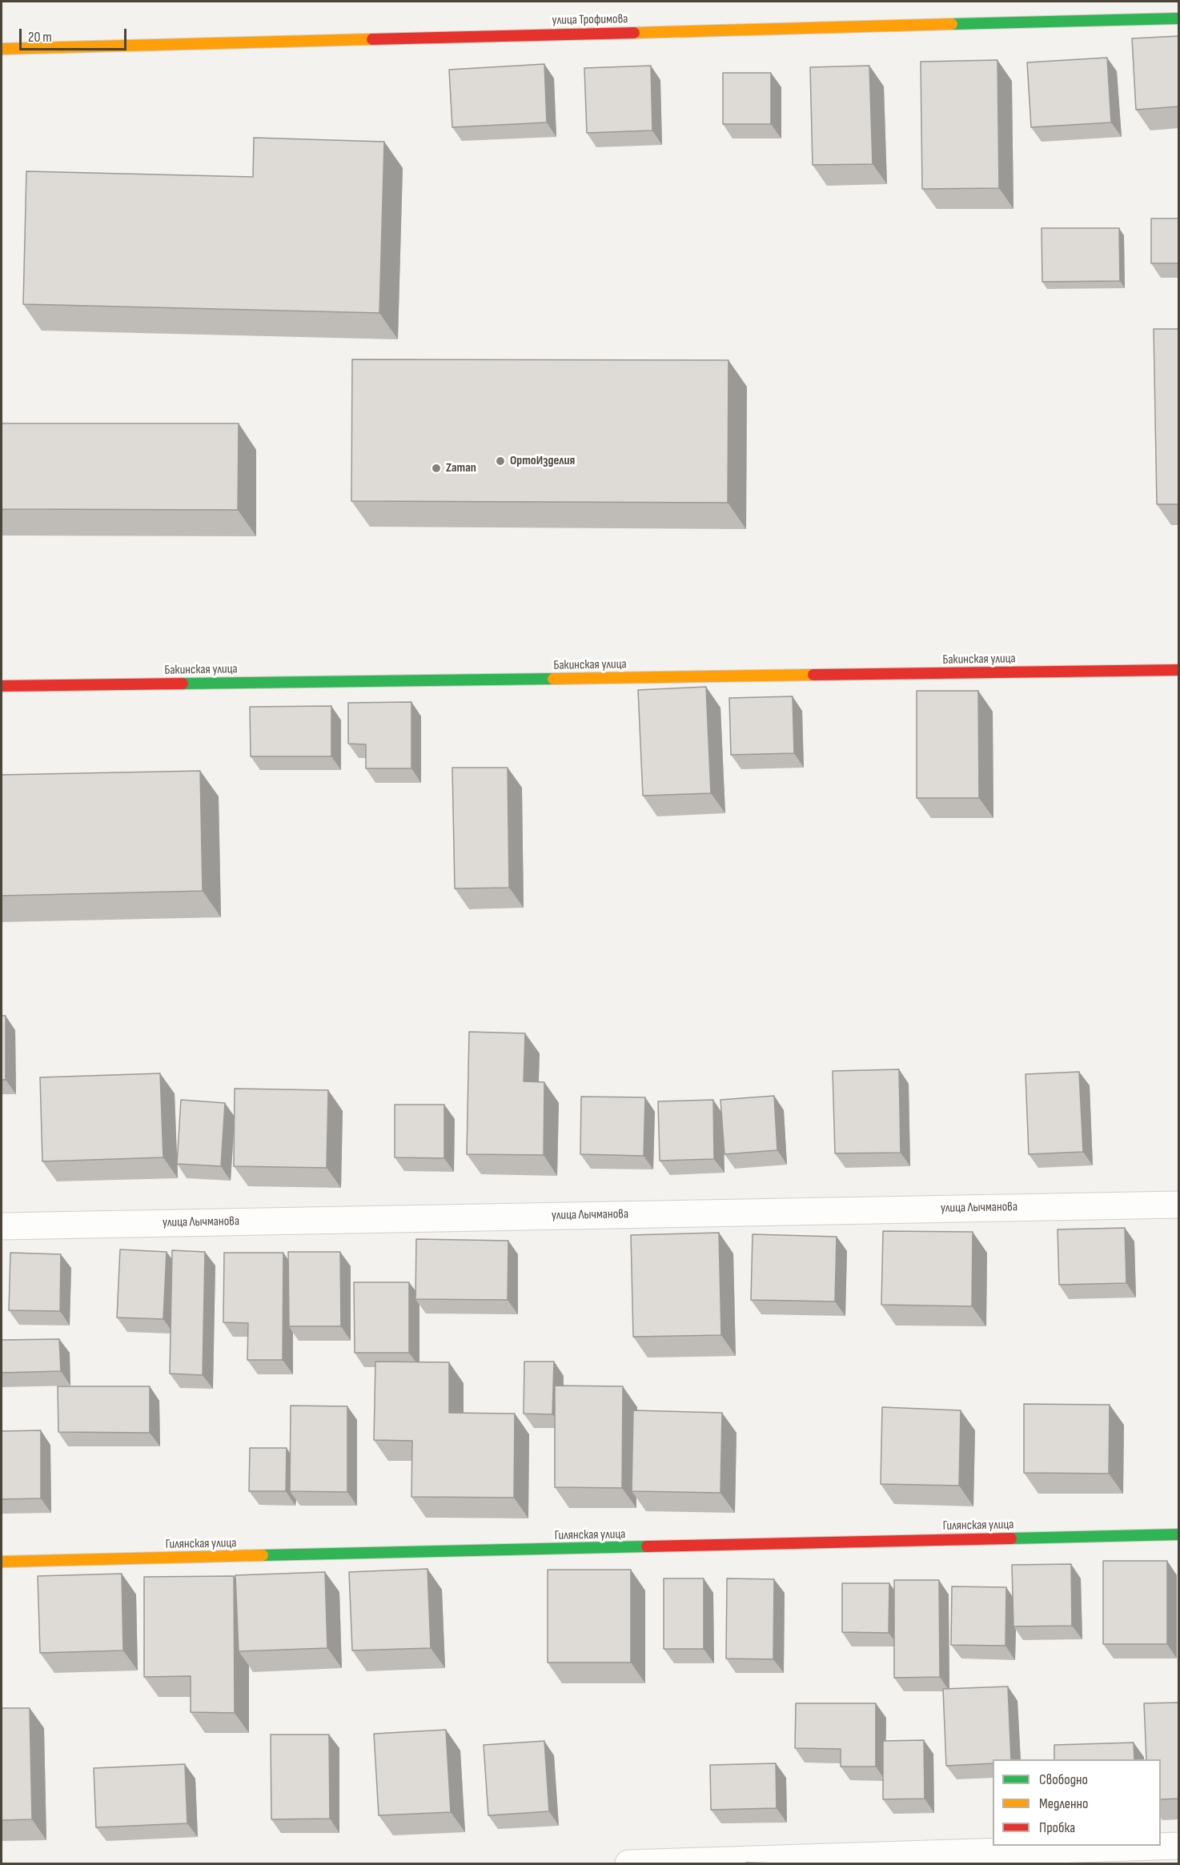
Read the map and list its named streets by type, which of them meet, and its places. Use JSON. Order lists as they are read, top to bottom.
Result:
{
  "streets": {
    "street": [
      "улица Трофимова",
      "Бакинская улица",
      "улица Лычманова",
      "Гилянская улица"
    ]
  },
  "places": ["ОртоИзделия", "Zaman"],
  "legend": ["Свободно", "Медленно", "Пробка"],
  "scale_bar": "20 m"
}
